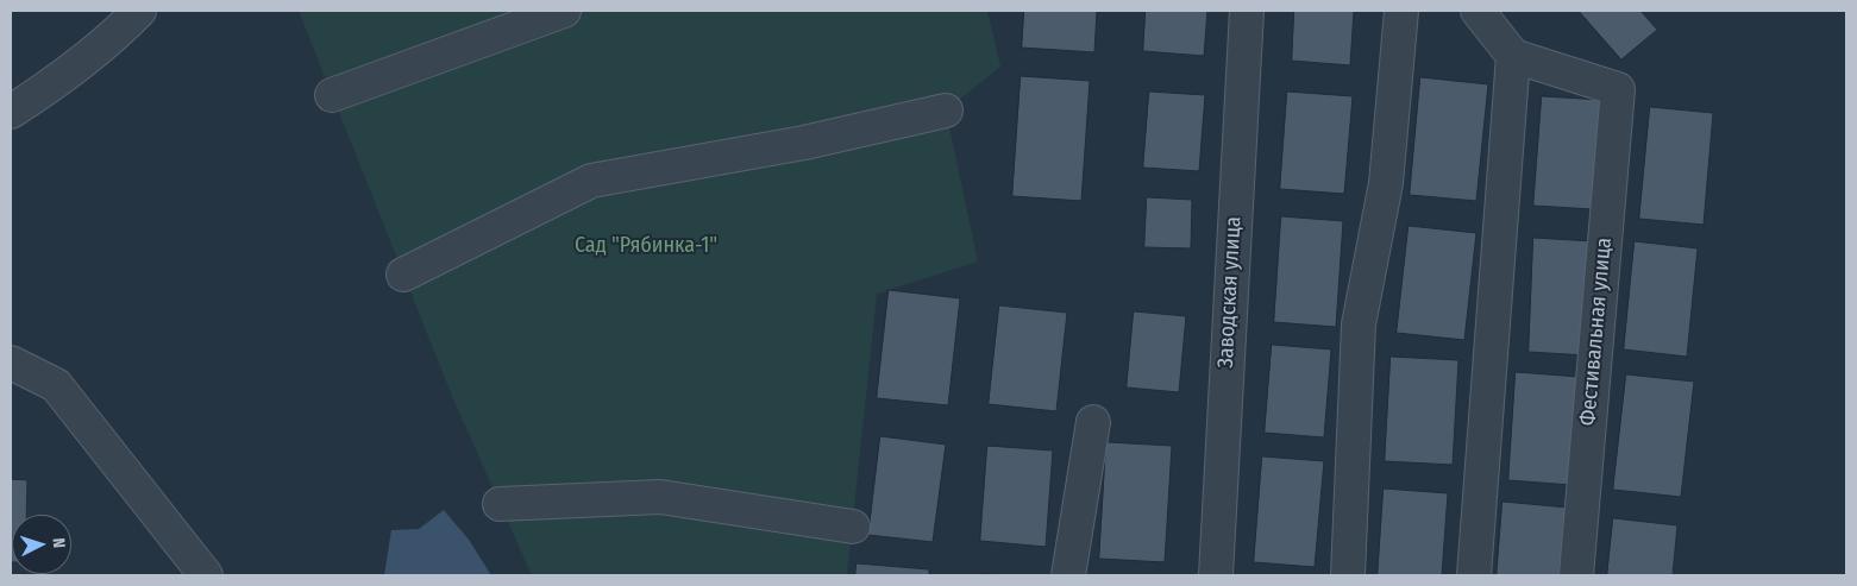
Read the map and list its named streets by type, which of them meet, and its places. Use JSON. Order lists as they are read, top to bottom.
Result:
{
  "streets": {
    "street": ["Заводская улица", "Фестивальная улица"]
  },
  "parks": ["Сад \"Рябинка-1\""],
  "north": "right"
}
